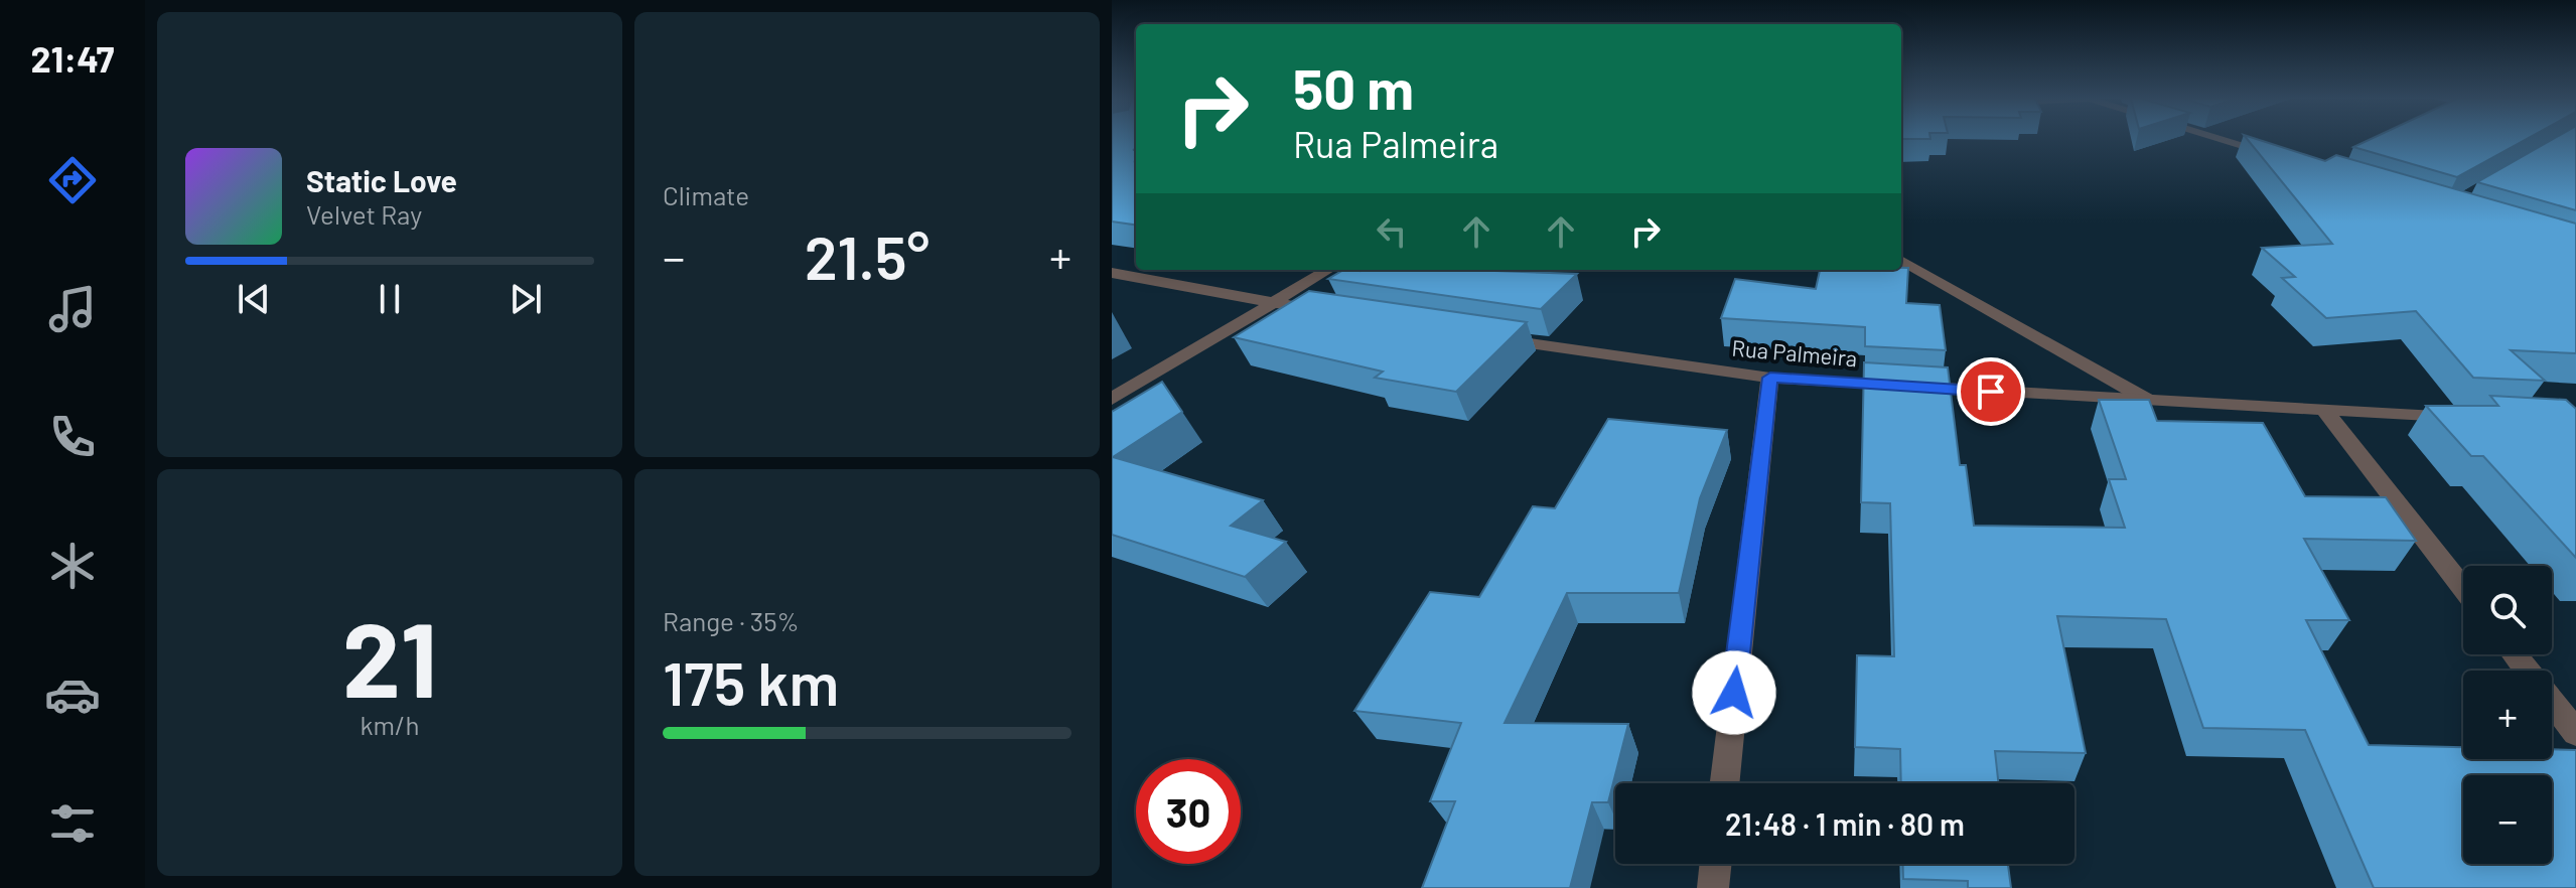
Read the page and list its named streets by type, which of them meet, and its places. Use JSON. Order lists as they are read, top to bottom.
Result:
{
  "streets": {
    "street": ["Rua Palmeira"]
  },
  "page": {
    "tabs": "21:47",
    "tile": [
      "Climate",
      ["21", "km/h"],
      ["Range · 35%", "175 km"]
    ],
    "turn": ["50 m", "Rua Palmeira"],
    "song": ["Static Love", "Velvet Ray"],
    "heat": ["−", "21.5°", "+"],
    "map_buttons": ["+", "−"],
    "limit": "30",
    "trip": "21:48 · 1 min · 80 m"
  }
}
